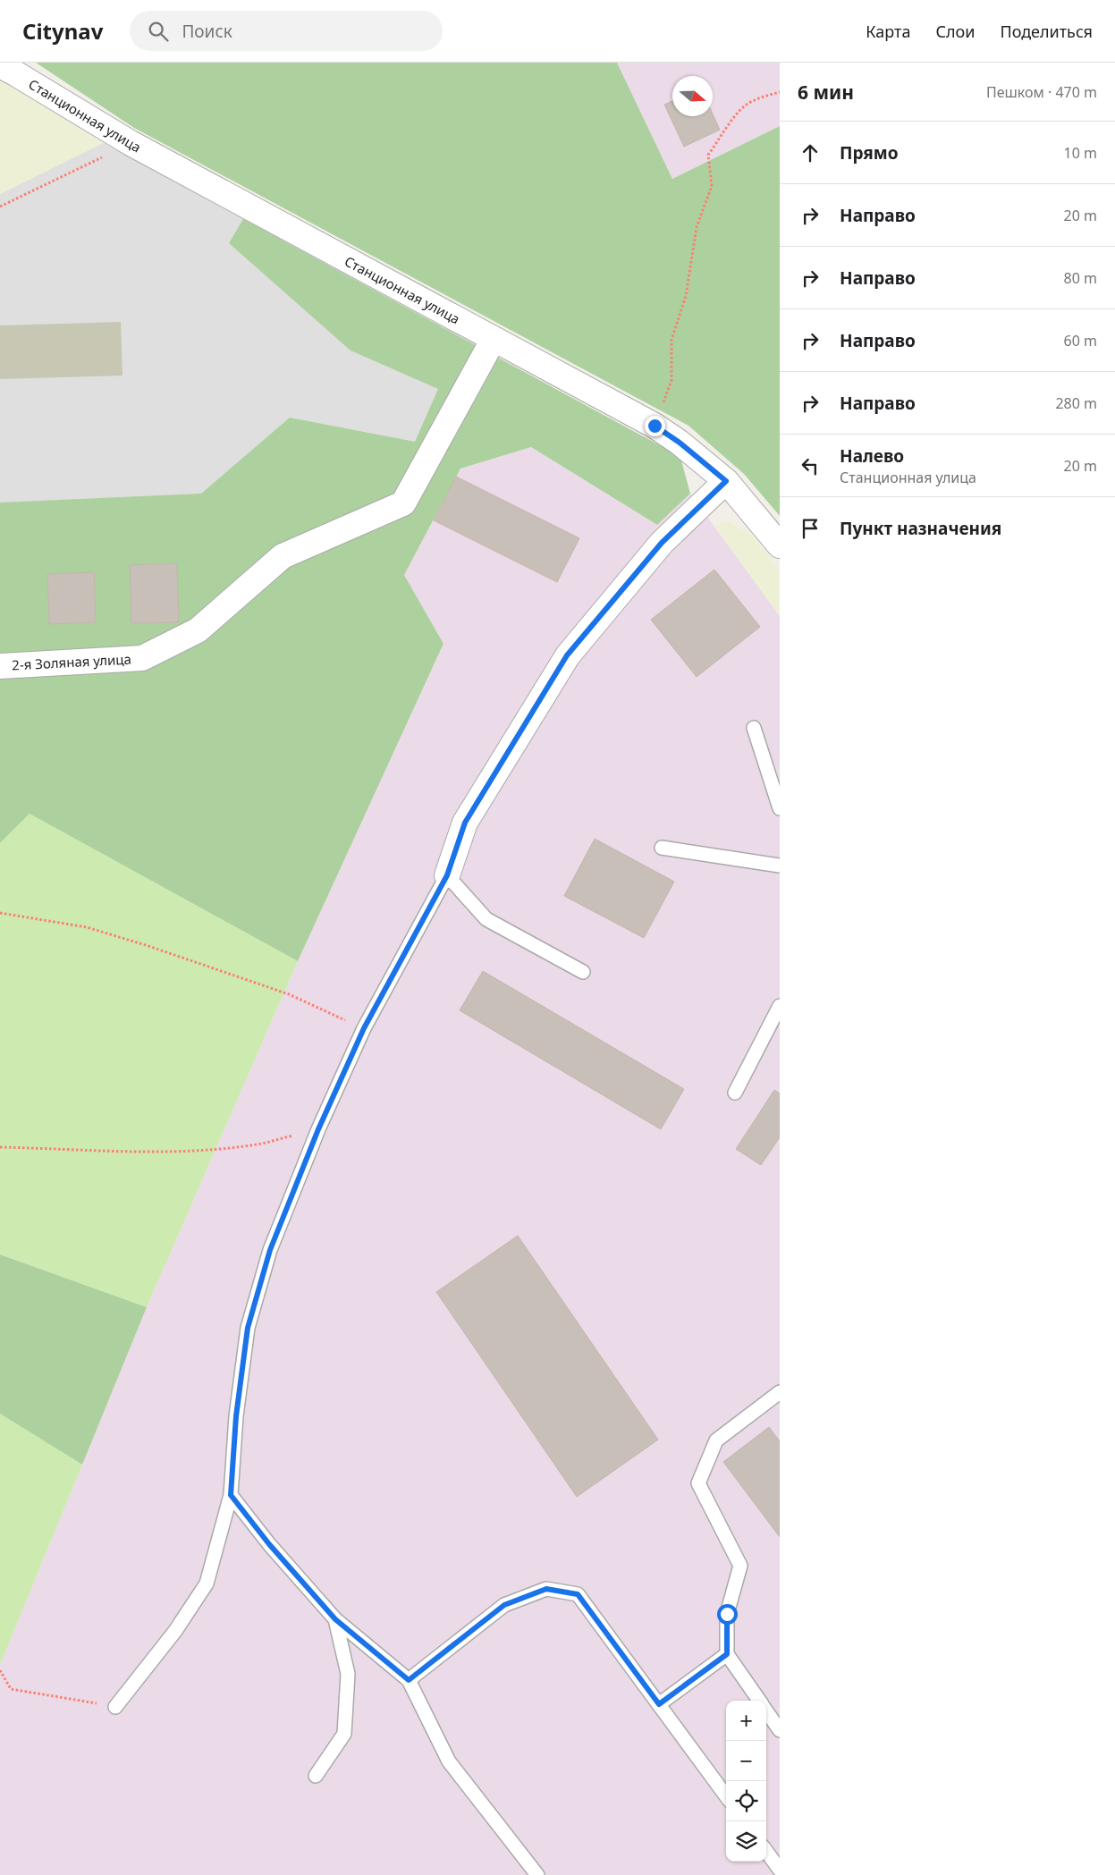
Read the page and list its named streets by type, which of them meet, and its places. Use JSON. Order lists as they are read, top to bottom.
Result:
{
  "streets": {
    "street": ["Станционная улица", "2-я Золяная улица"]
  },
  "crossings": [
    ["Станционная улица", "2-я Золяная улица"]
  ],
  "north": "right",
  "page": {
    "header": "Citynav",
    "search": "Поиск",
    "nav": ["Карта", "Слои", "Поделиться"],
    "heading": ["6 мин", "Пешком · 470 m"],
    "list": [
      ["Прямо", "10 m"],
      ["Направо", "20 m"],
      ["Направо", "80 m"],
      ["Направо", "60 m"],
      ["Направо", "280 m"],
      ["Налево", "Станционная улица", "20 m"],
      "Пункт назначения"
    ],
    "map_buttons": ["+", "−"]
  }
}
